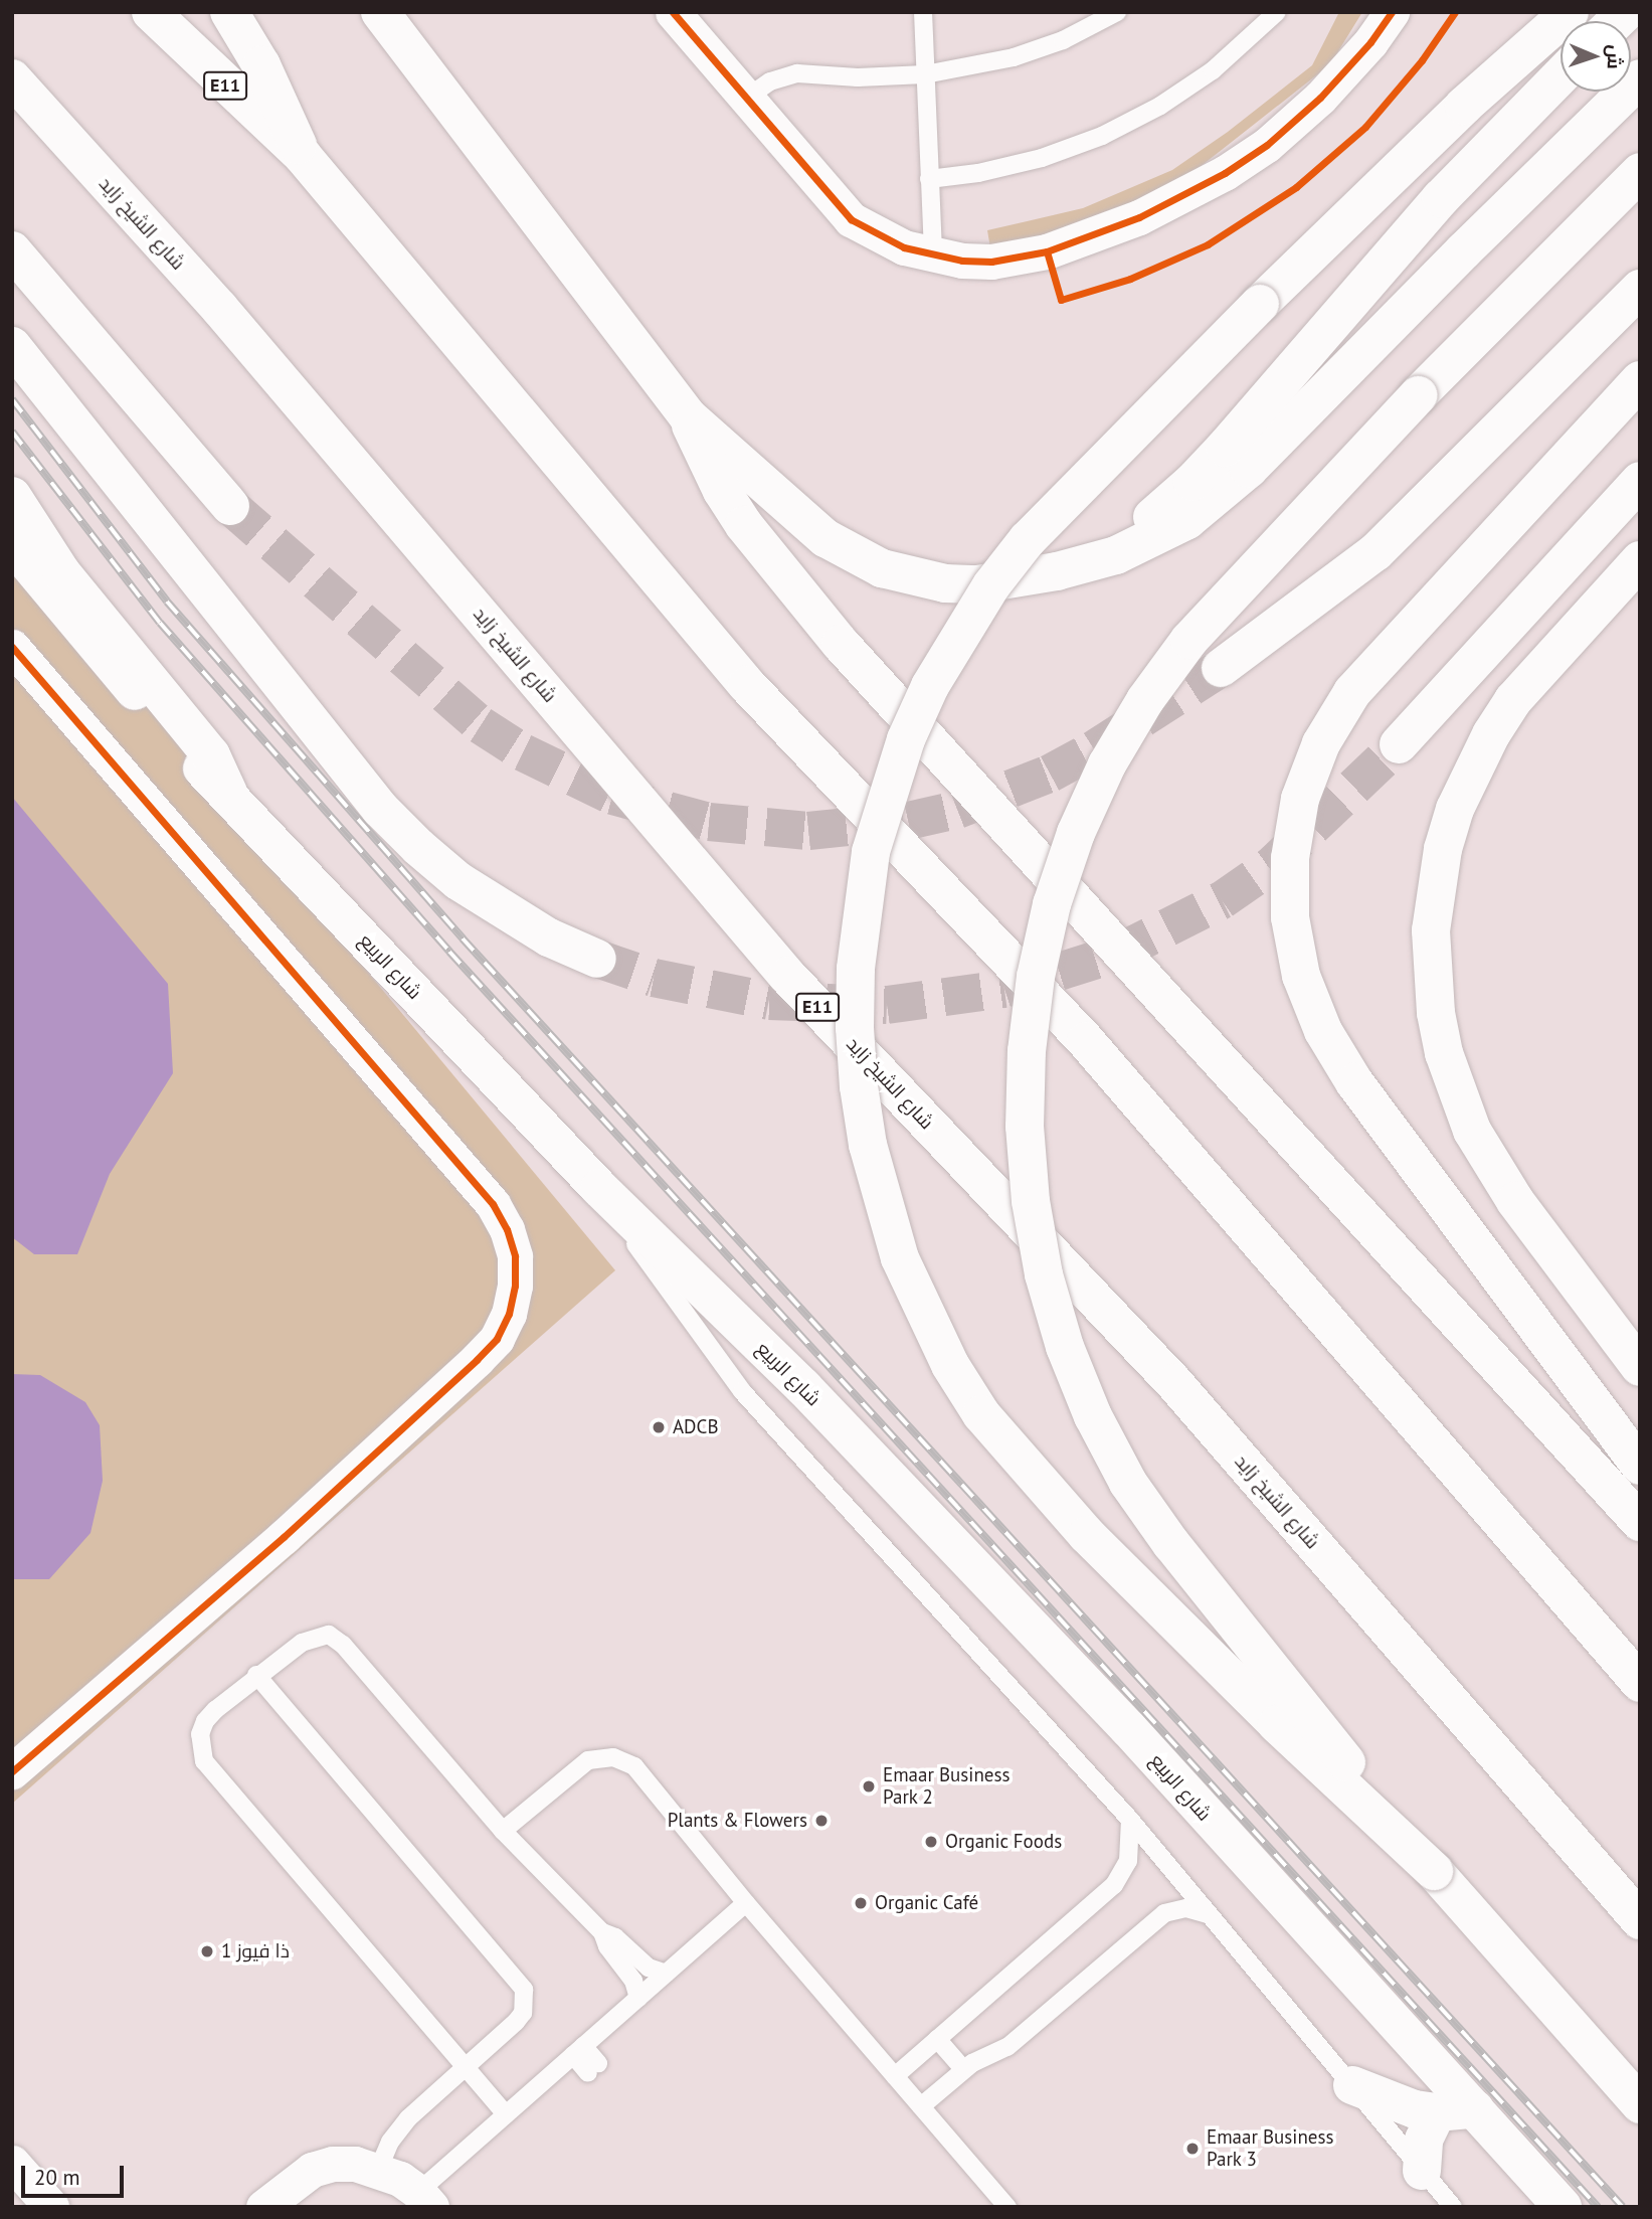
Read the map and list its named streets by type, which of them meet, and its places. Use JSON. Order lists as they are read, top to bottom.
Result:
{
  "streets": {
    "main road": ["E11", "شارع الشيخ زايد", "شارع الربيع"]
  },
  "places": [
    "ADCB",
    "Emaar Business Park 2",
    "Plants & Flowers",
    "Organic Foods",
    "Organic Café",
    "ذا فيوز 1",
    "Emaar Business Park 3"
  ],
  "scale_bar": "20 m",
  "north": "right"
}
